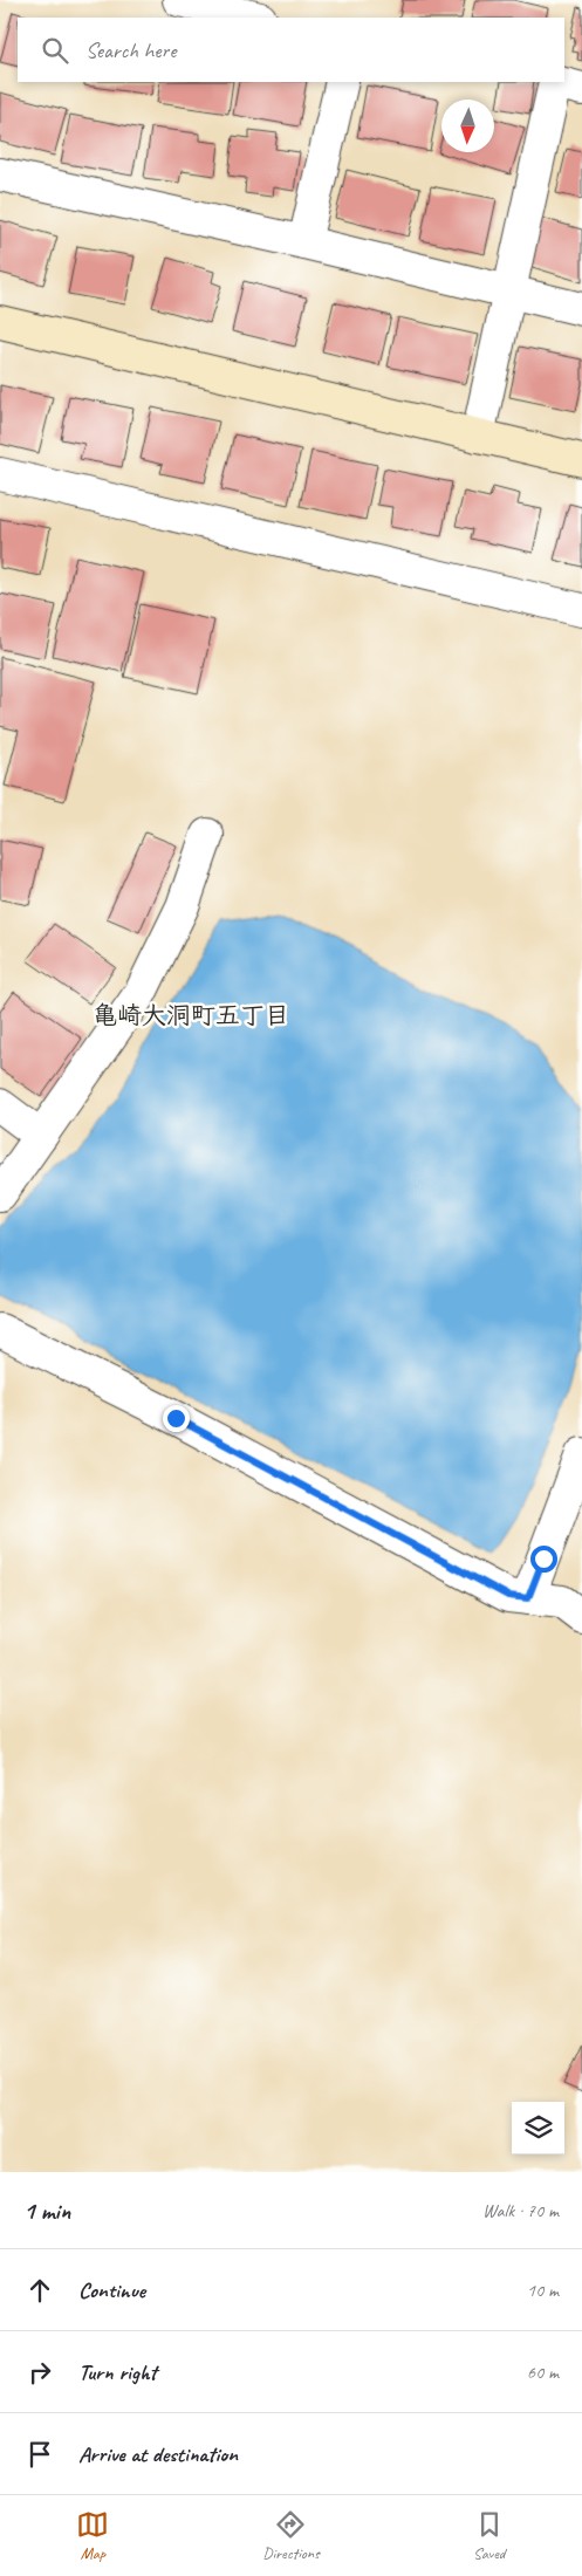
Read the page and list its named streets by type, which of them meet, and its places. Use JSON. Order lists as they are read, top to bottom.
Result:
{
  "districts": ["亀崎大洞町五丁目"],
  "north": "bottom",
  "page": {
    "search": "Search here",
    "heading": ["1 min", "Walk · 70 m"],
    "list": [
      ["Continue", "10 m"],
      ["Turn right", "60 m"],
      "Arrive at destination"
    ],
    "nav": ["Map", "Directions", "Saved"]
  }
}
